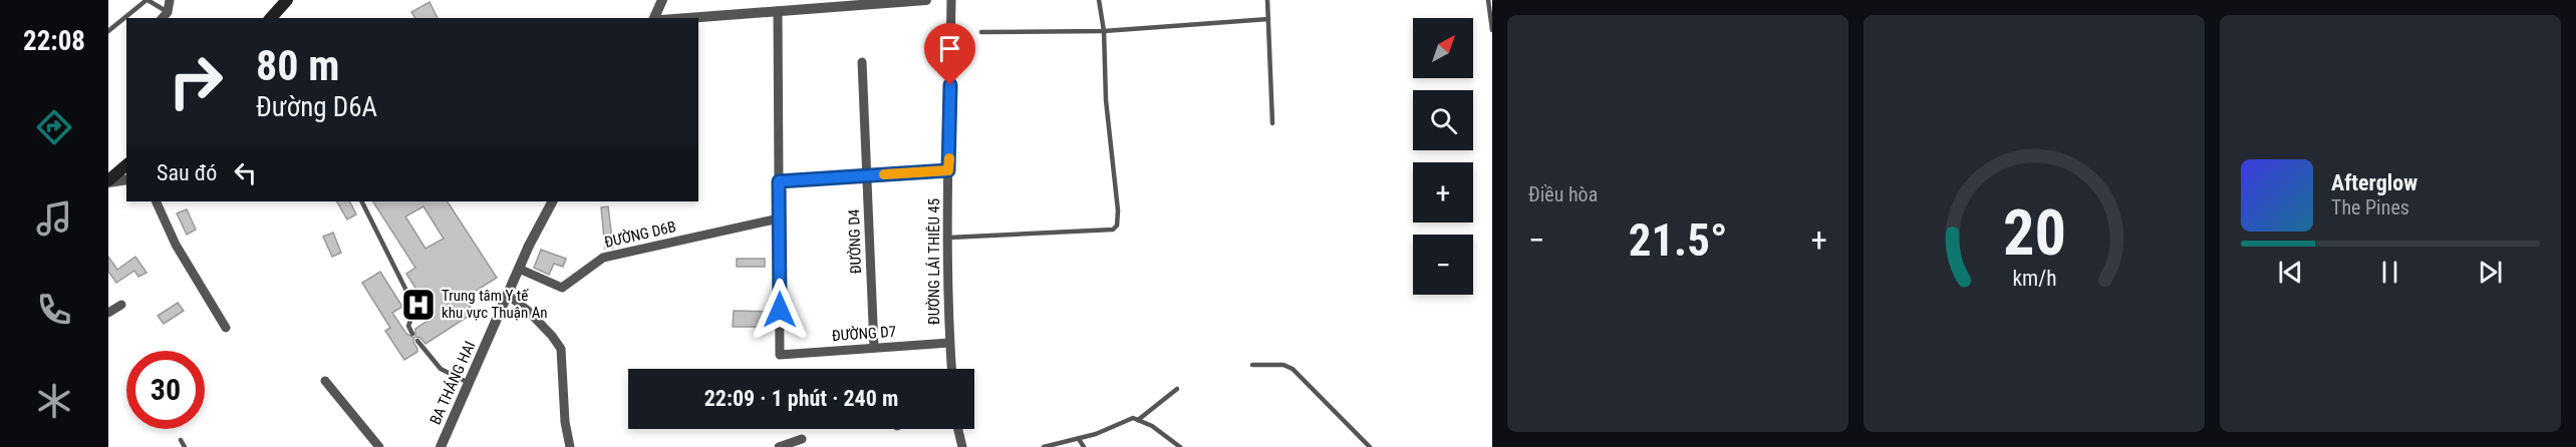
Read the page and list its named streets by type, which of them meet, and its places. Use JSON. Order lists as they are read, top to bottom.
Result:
{
  "streets": {
    "street": [
      "ĐƯỜNG D6B",
      "ĐƯỜNG D4",
      "ĐƯỜNG LÁI THIÊU 45",
      "ĐƯỜNG D7",
      "BA THÁNG HAI"
    ]
  },
  "crossings": [
    ["ĐƯỜNG D6B", "ĐƯỜNG D7"],
    ["ĐƯỜNG D6B", "BA THÁNG HAI"],
    ["ĐƯỜNG D4", "ĐƯỜNG D7"],
    ["ĐƯỜNG LÁI THIÊU 45", "ĐƯỜNG D7"]
  ],
  "places": {
    "hospital": ["Trung tâm Y tế khu vực Thuận An"]
  },
  "north": "top right",
  "page": {
    "tabs": "22:08",
    "tile": "Điều hòa",
    "map_buttons": ["+", "−"],
    "turn": ["80 m", "Đường D6A"],
    "then": "Sau đó",
    "song": ["Afterglow", "The Pines"],
    "heat": ["−", "21.5°", "+"],
    "limit": "30",
    "trip": "22:09 · 1 phút · 240 m",
    "gauge": ["20", "km/h"]
  }
}
